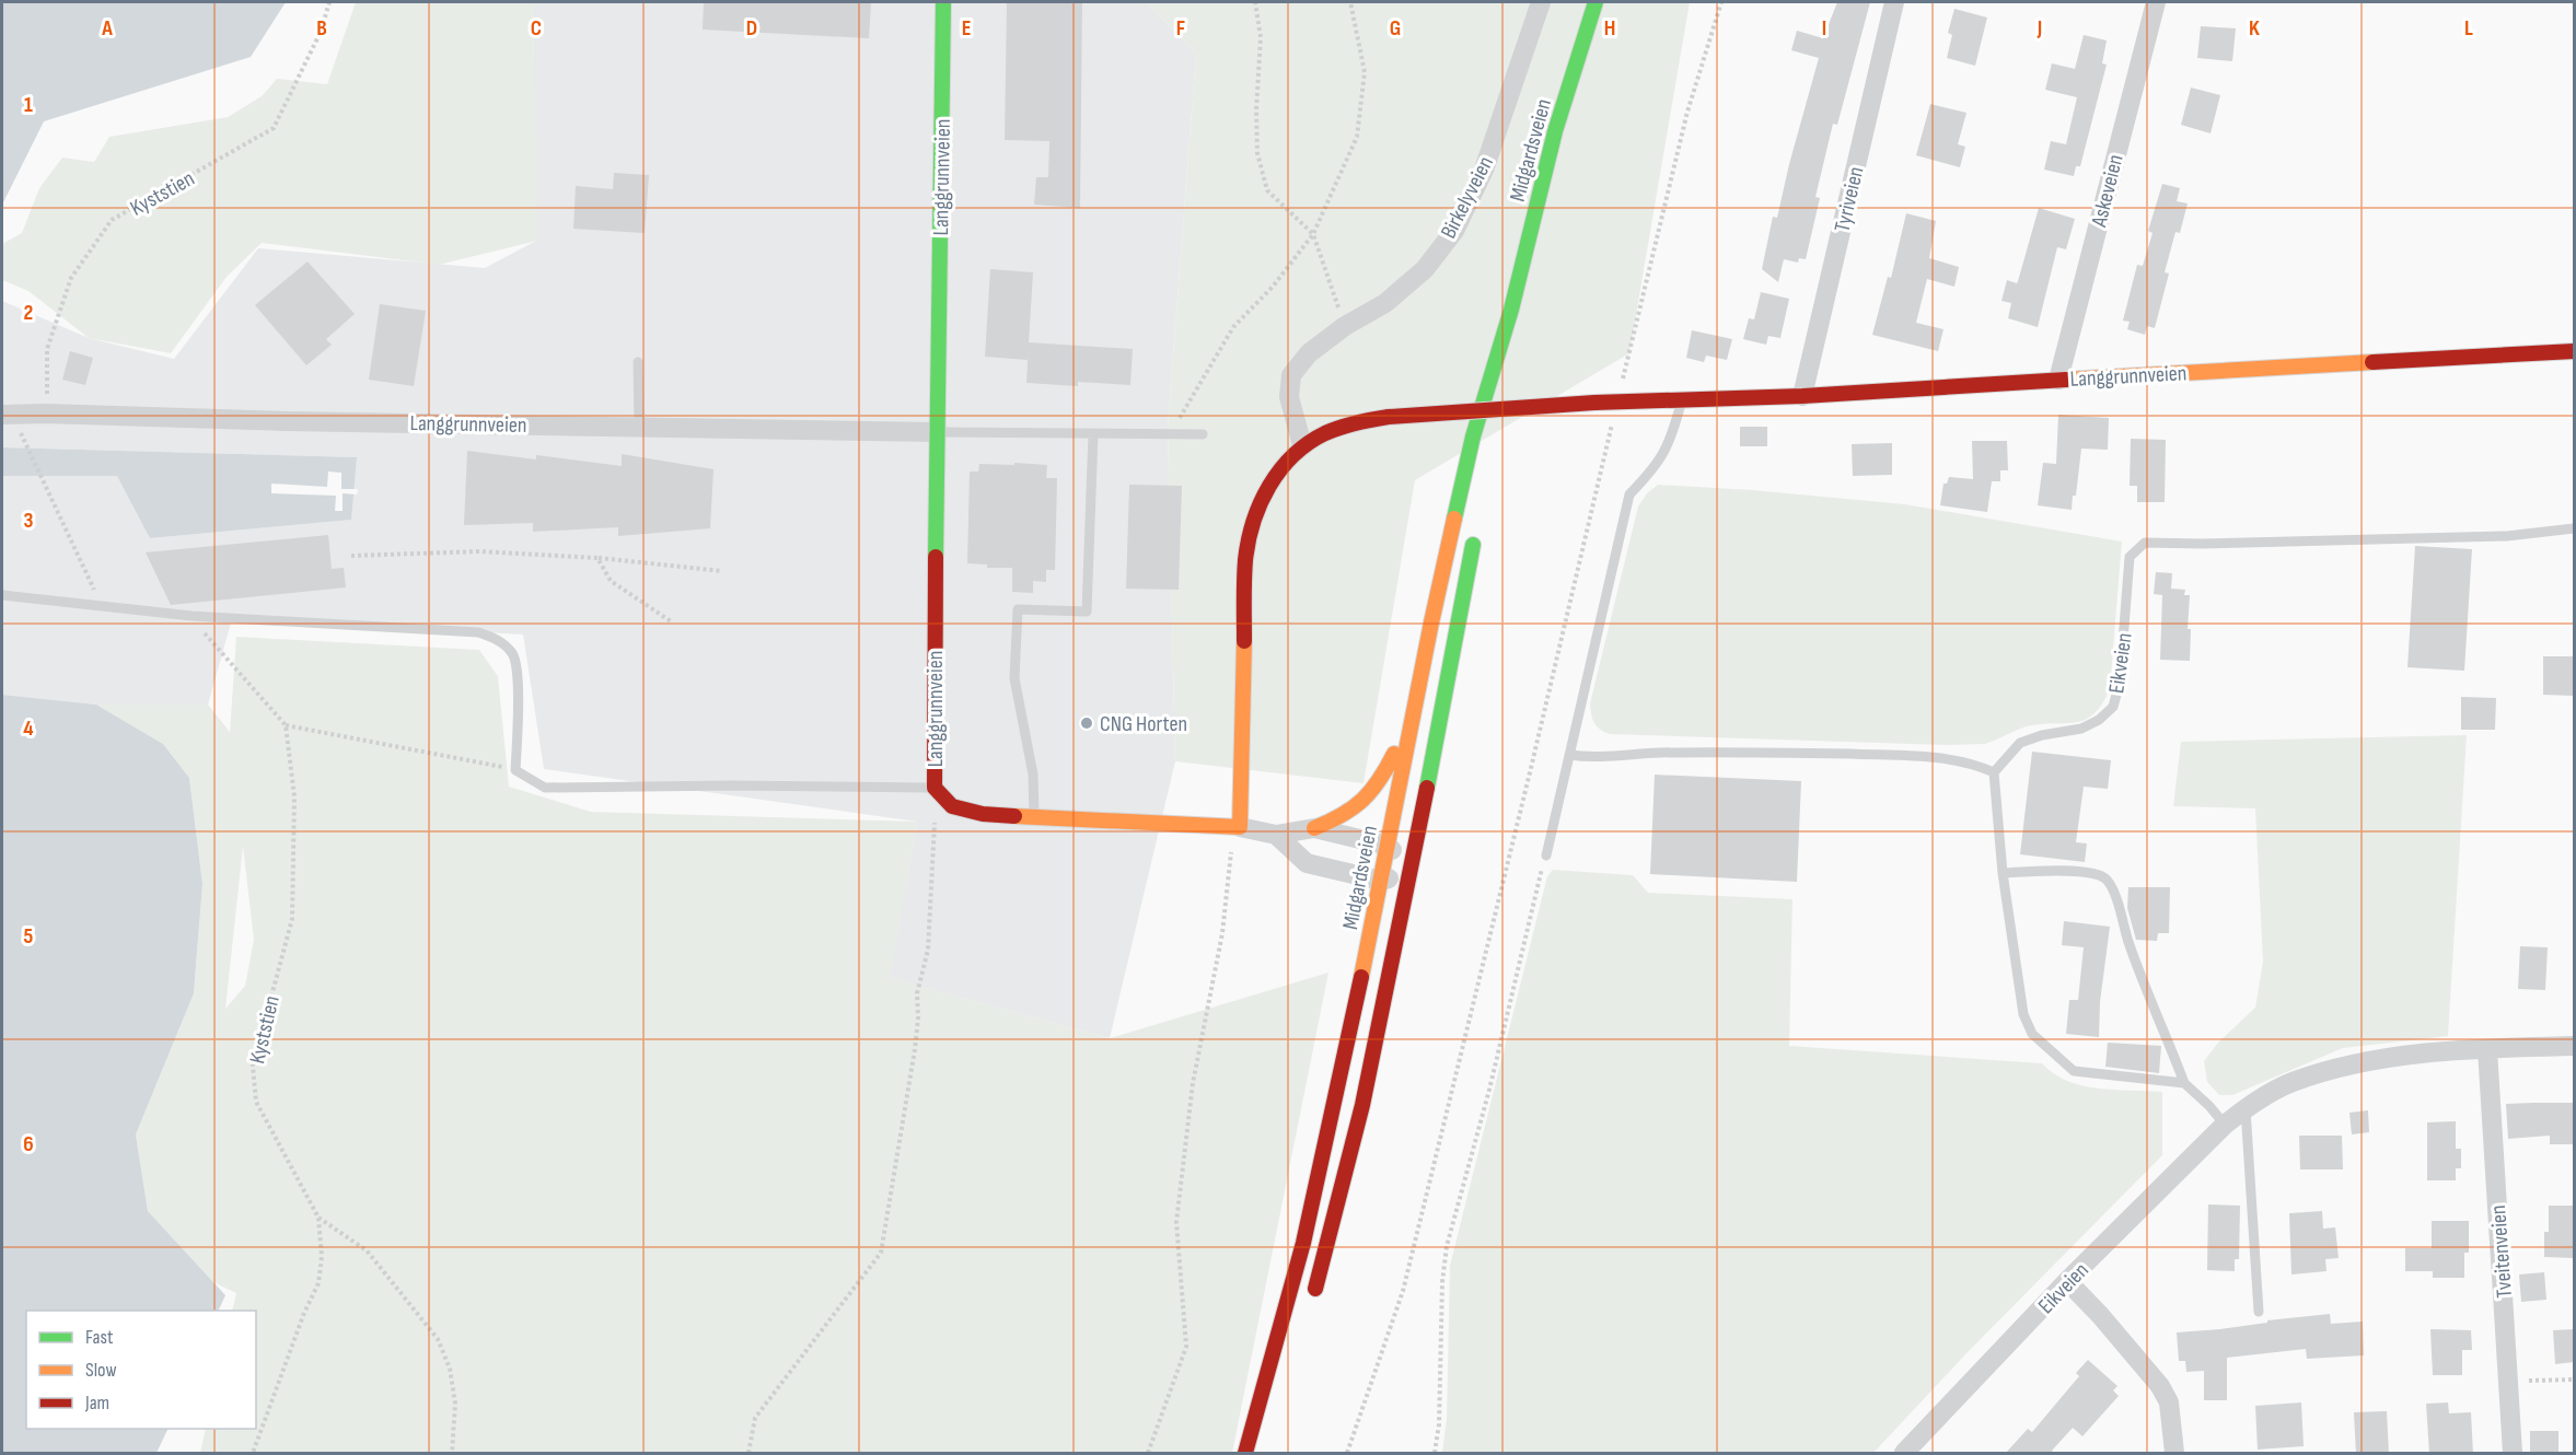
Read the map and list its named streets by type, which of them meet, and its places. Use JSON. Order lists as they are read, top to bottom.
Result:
{
  "streets": {
    "main road": ["Midgardsveien", "Langgrunnveien"],
    "street": [
      "Askeveien",
      "Birkelyveien",
      "Tyriveien",
      "Eikveien",
      "Tveitenveien"
    ],
    "path": ["Kyststien"]
  },
  "crossings": [
    ["Midgardsveien", "Langgrunnveien"],
    ["Langgrunnveien", "Askeveien"],
    ["Langgrunnveien", "Kyststien"],
    ["Langgrunnveien", "Birkelyveien"],
    ["Langgrunnveien", "Tyriveien"],
    ["Eikveien", "Tveitenveien"]
  ],
  "places": ["CNG Horten"],
  "legend": ["Fast", "Slow", "Jam"],
  "grid": {
    "columns": [
      "A",
      "B",
      "C",
      "D",
      "E",
      "F",
      "G",
      "H",
      "I",
      "J",
      "K",
      "L"
    ],
    "rows": [
      "1",
      "2",
      "3",
      "4",
      "5",
      "6"
    ]
  }
}
